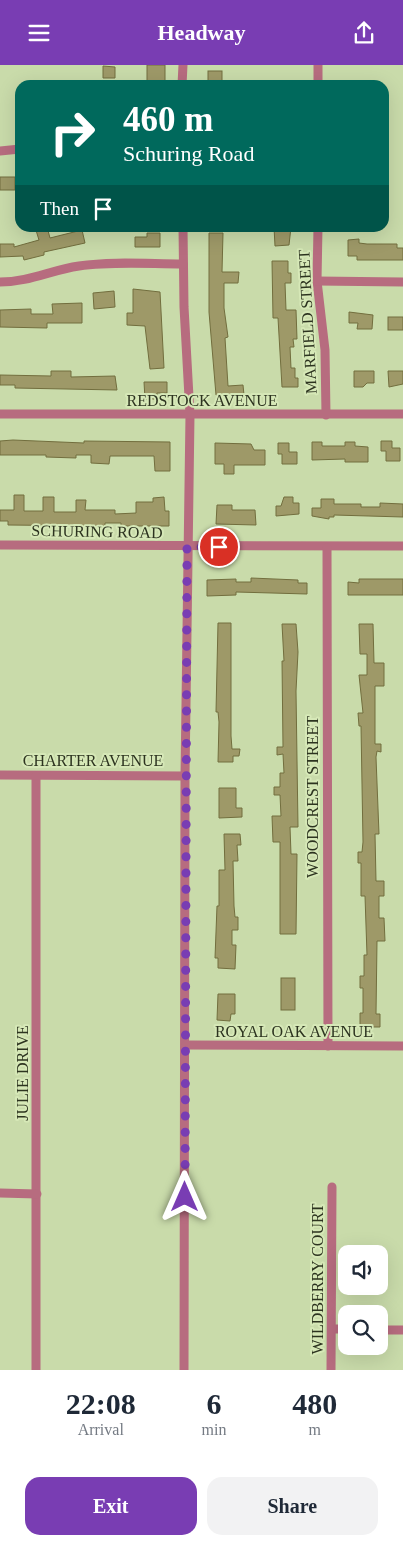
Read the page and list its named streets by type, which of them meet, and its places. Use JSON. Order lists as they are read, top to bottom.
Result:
{
  "streets": {
    "street": [
      "MARFIELD STREET",
      "REDSTOCK AVENUE",
      "SCHURING ROAD",
      "CHARTER AVENUE",
      "WOODCREST STREET",
      "ROYAL OAK AVENUE",
      "JULIE DRIVE",
      "WILDBERRY COURT"
    ]
  },
  "crossings": [
    ["MARFIELD STREET", "REDSTOCK AVENUE"],
    ["SCHURING ROAD", "WOODCREST STREET"],
    ["CHARTER AVENUE", "JULIE DRIVE"],
    ["WOODCREST STREET", "ROYAL OAK AVENUE"]
  ],
  "page": {
    "header": "Headway",
    "turn": ["460 m", "Schuring Road"],
    "then": "Then",
    "eta": [
      "22:08",
      "Arrival",
      "6",
      "min",
      "480",
      "m"
    ],
    "buttons": ["Exit", "Share"]
  }
}
